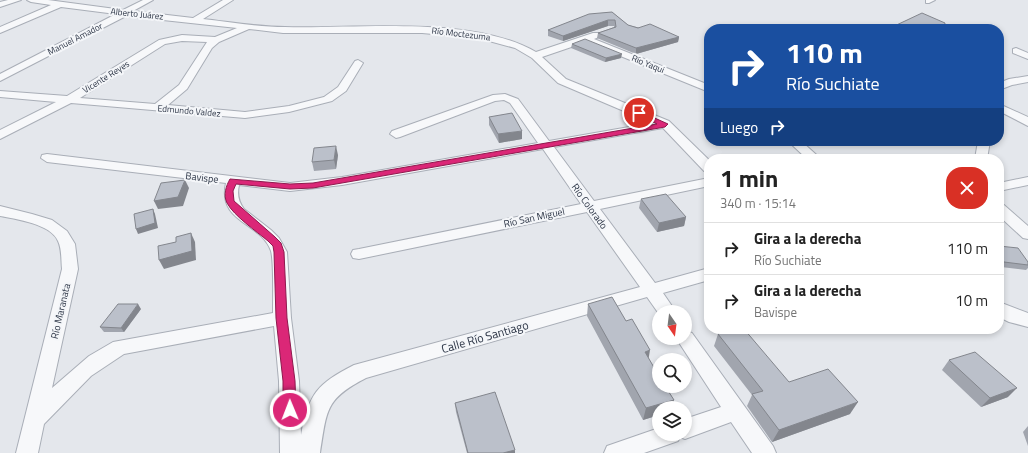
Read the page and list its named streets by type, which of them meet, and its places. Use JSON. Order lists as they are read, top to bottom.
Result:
{
  "streets": {
    "street": [
      "Alberto Juárez",
      "Río Moctezuma",
      "Manuel Amador",
      "Río Yaqui",
      "Vicente Reyes",
      "Edmundo Valdez",
      "Bavispe",
      "Río Colorado",
      "Río San Miguel",
      "Río Maranata",
      "Calle Río Santiago"
    ]
  },
  "crossings": [
    ["Alberto Juárez", "Río Moctezuma"],
    ["Alberto Juárez", "Manuel Amador"],
    ["Río Moctezuma", "Bavispe"],
    ["Vicente Reyes", "Edmundo Valdez"],
    ["Bavispe", "Río Colorado"],
    ["Río Colorado", "Río San Miguel"],
    ["Río Colorado", "Calle Río Santiago"]
  ],
  "north": "bottom",
  "page": {
    "turn": ["110 m", "Río Suchiate"],
    "then": "Luego",
    "heading": ["1 min", "340 m · 15:14"],
    "list": [
      {
        "name": "Gira a la derecha",
        "note": "Río Suchiate",
        "value": "110 m"
      },
      {
        "name": "Gira a la derecha",
        "note": "Bavispe",
        "value": "10 m"
      }
    ]
  }
}
